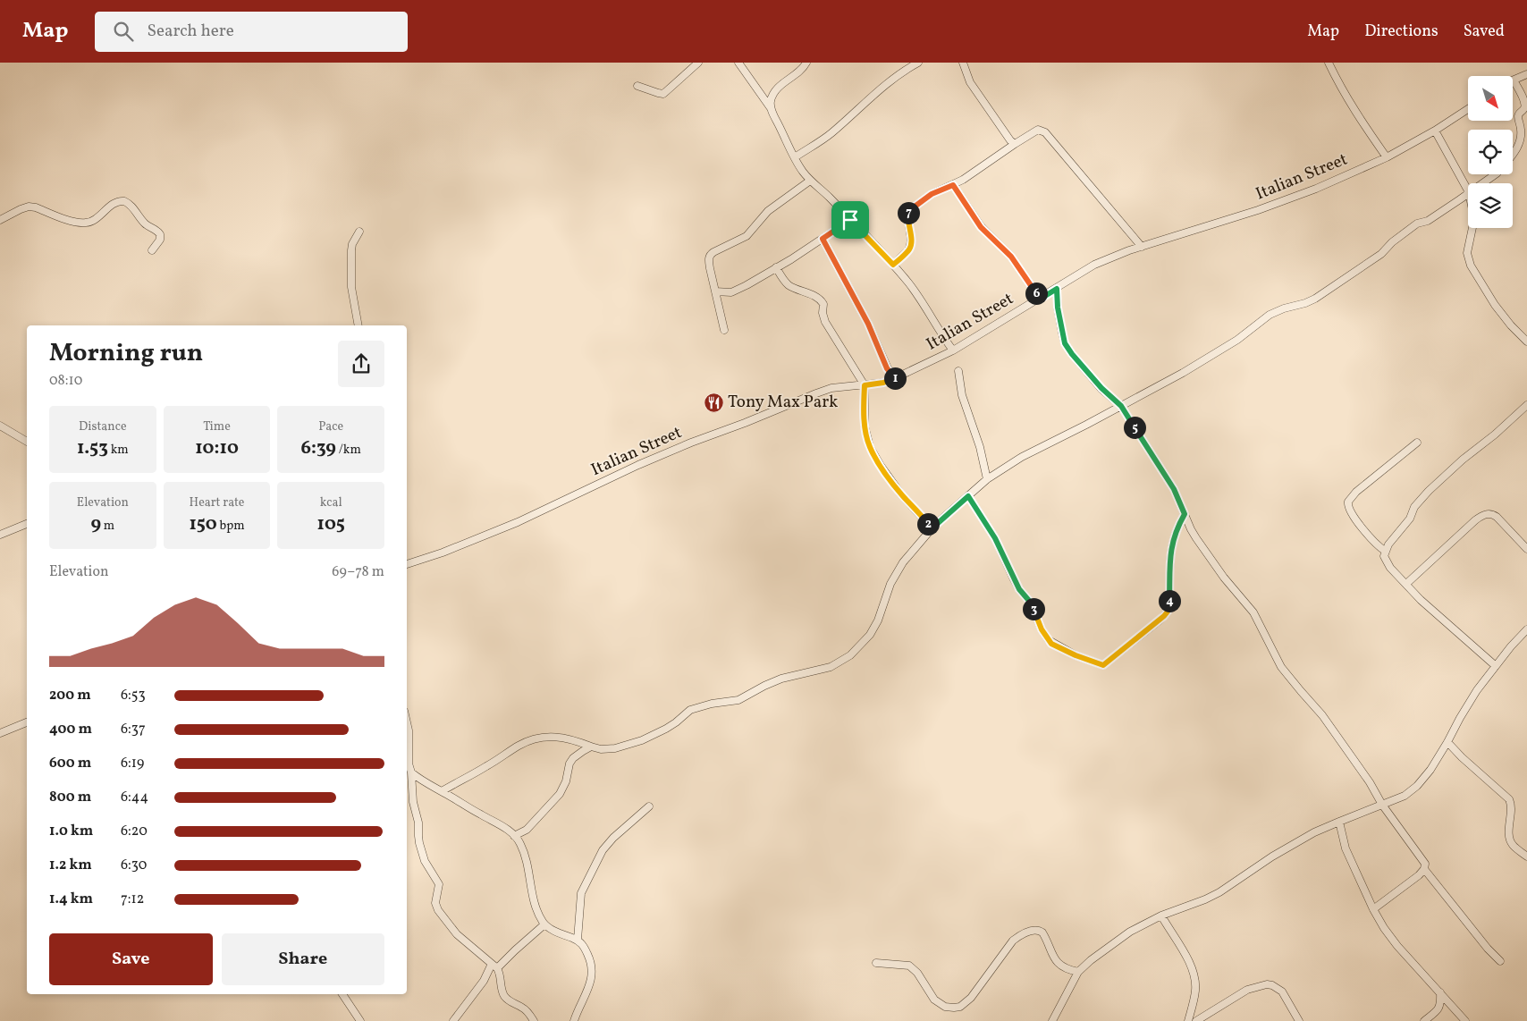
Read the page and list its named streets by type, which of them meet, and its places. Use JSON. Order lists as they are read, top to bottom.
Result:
{
  "streets": {
    "street": ["Italian Street"]
  },
  "places": {
    "restaurant": ["Tony Max Park"]
  },
  "north": "bottom right",
  "page": {
    "header": "Map",
    "search": "Search here",
    "nav": ["Map", "Directions", "Saved"],
    "pins": [
      "7",
      "6",
      "1",
      "5",
      "2",
      "4",
      "3"
    ],
    "heading": ["Morning run", "08:10"],
    "stats": [
      ["Distance", "1.53 km"],
      ["Time", "10:10"],
      ["Pace", "6:39 /km"],
      ["Elevation", "9 m"],
      ["Heart rate", "150 bpm"],
      ["kcal", "105"]
    ],
    "chart": ["Elevation", "69–78 m"],
    "list": [
      {
        "name": "200 m",
        "note": "6:53"
      },
      {
        "name": "400 m",
        "note": "6:37"
      },
      {
        "name": "600 m",
        "note": "6:19"
      },
      {
        "name": "800 m",
        "note": "6:44"
      },
      {
        "name": "1.0 km",
        "note": "6:20"
      },
      {
        "name": "1.2 km",
        "note": "6:30"
      },
      {
        "name": "1.4 km",
        "note": "7:12"
      }
    ],
    "buttons": ["Save", "Share"]
  }
}
